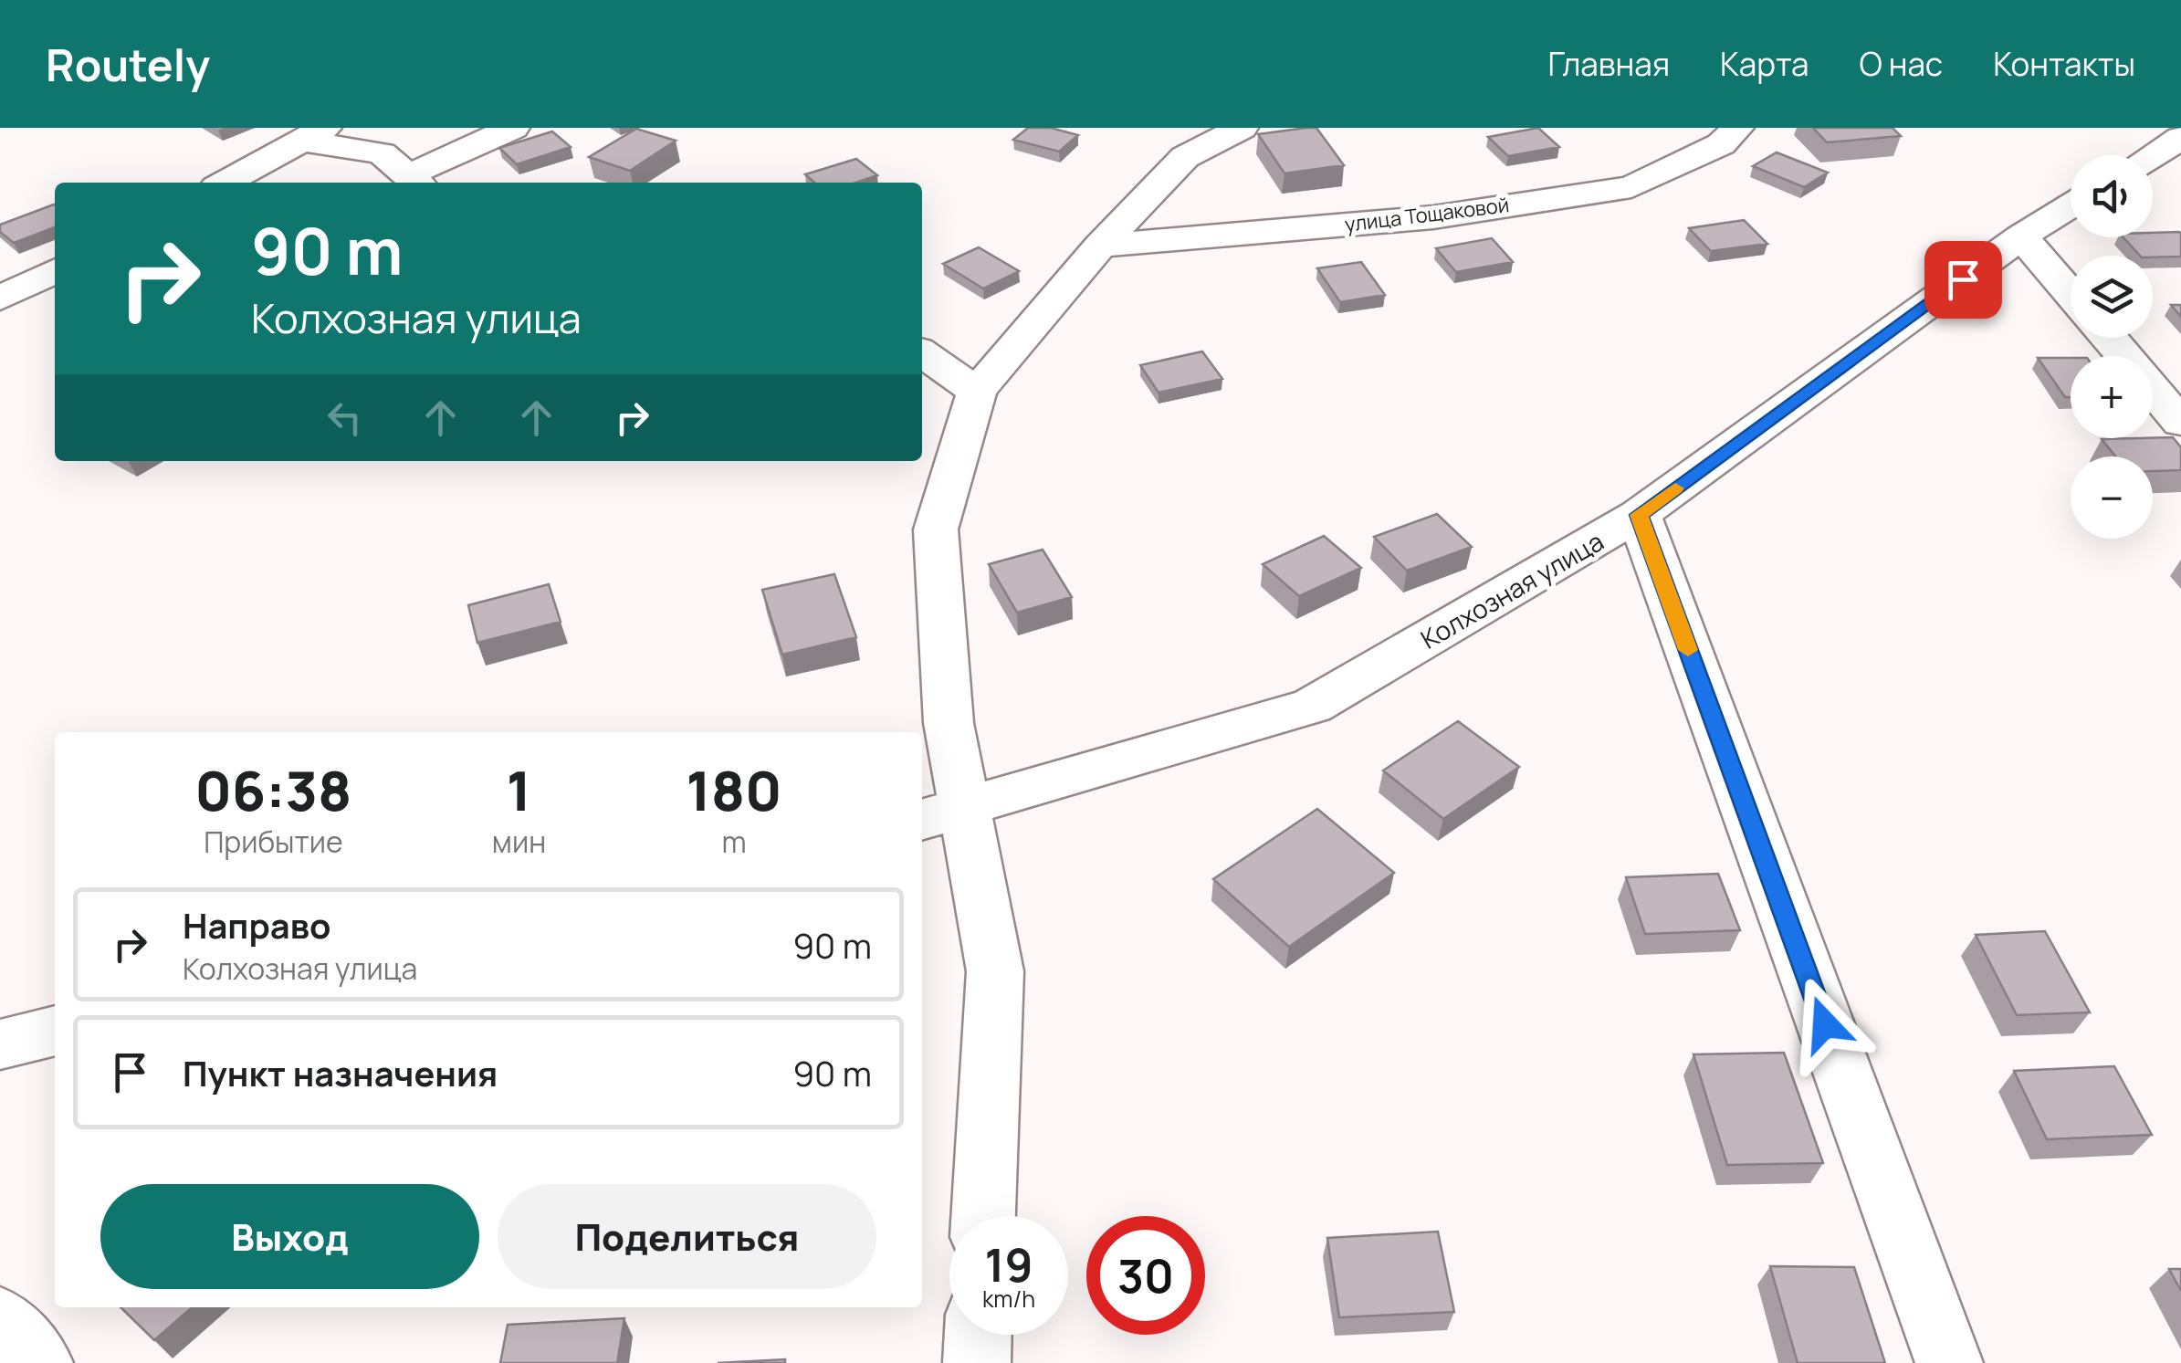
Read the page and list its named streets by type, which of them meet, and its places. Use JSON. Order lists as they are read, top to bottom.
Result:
{
  "streets": {
    "street": ["улица Тощаковой", "Колхозная улица"]
  },
  "page": {
    "header": "Routely",
    "nav": [
      "Главная",
      "Карта",
      "О нас",
      "Контакты"
    ],
    "map_buttons": ["+", "−"],
    "turn": ["90 m", "Колхозная улица"],
    "eta": [
      "06:38",
      "Прибытие",
      "1",
      "мин",
      "180",
      "m"
    ],
    "list": [
      {
        "name": "Направо",
        "note": "Колхозная улица",
        "value": "90 m"
      },
      {
        "name": "Пункт назначения",
        "value": "90 m"
      }
    ],
    "buttons": ["Выход", "Поделиться"],
    "speed": "19 km/h",
    "limit": "30"
  }
}
